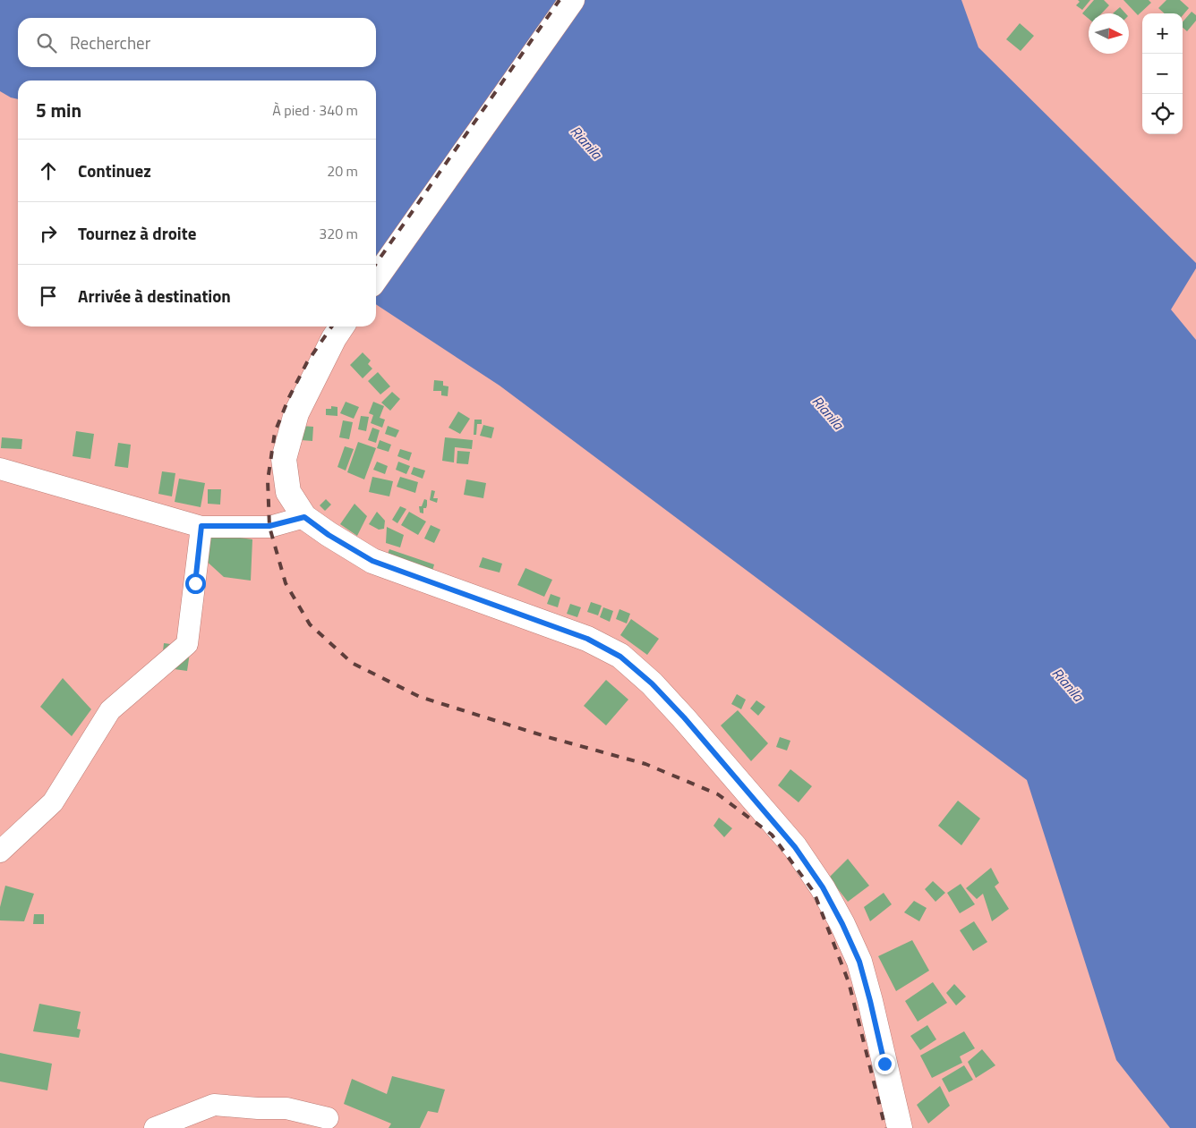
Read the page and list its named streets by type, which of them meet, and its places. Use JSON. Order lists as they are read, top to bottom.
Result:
{
  "water": ["Rianila"],
  "north": "right",
  "page": {
    "map_buttons": ["+", "−"],
    "search": "Rechercher",
    "heading": ["5 min", "À pied · 340 m"],
    "list": [
      ["Continuez", "20 m"],
      ["Tournez à droite", "320 m"],
      "Arrivée à destination"
    ]
  }
}
